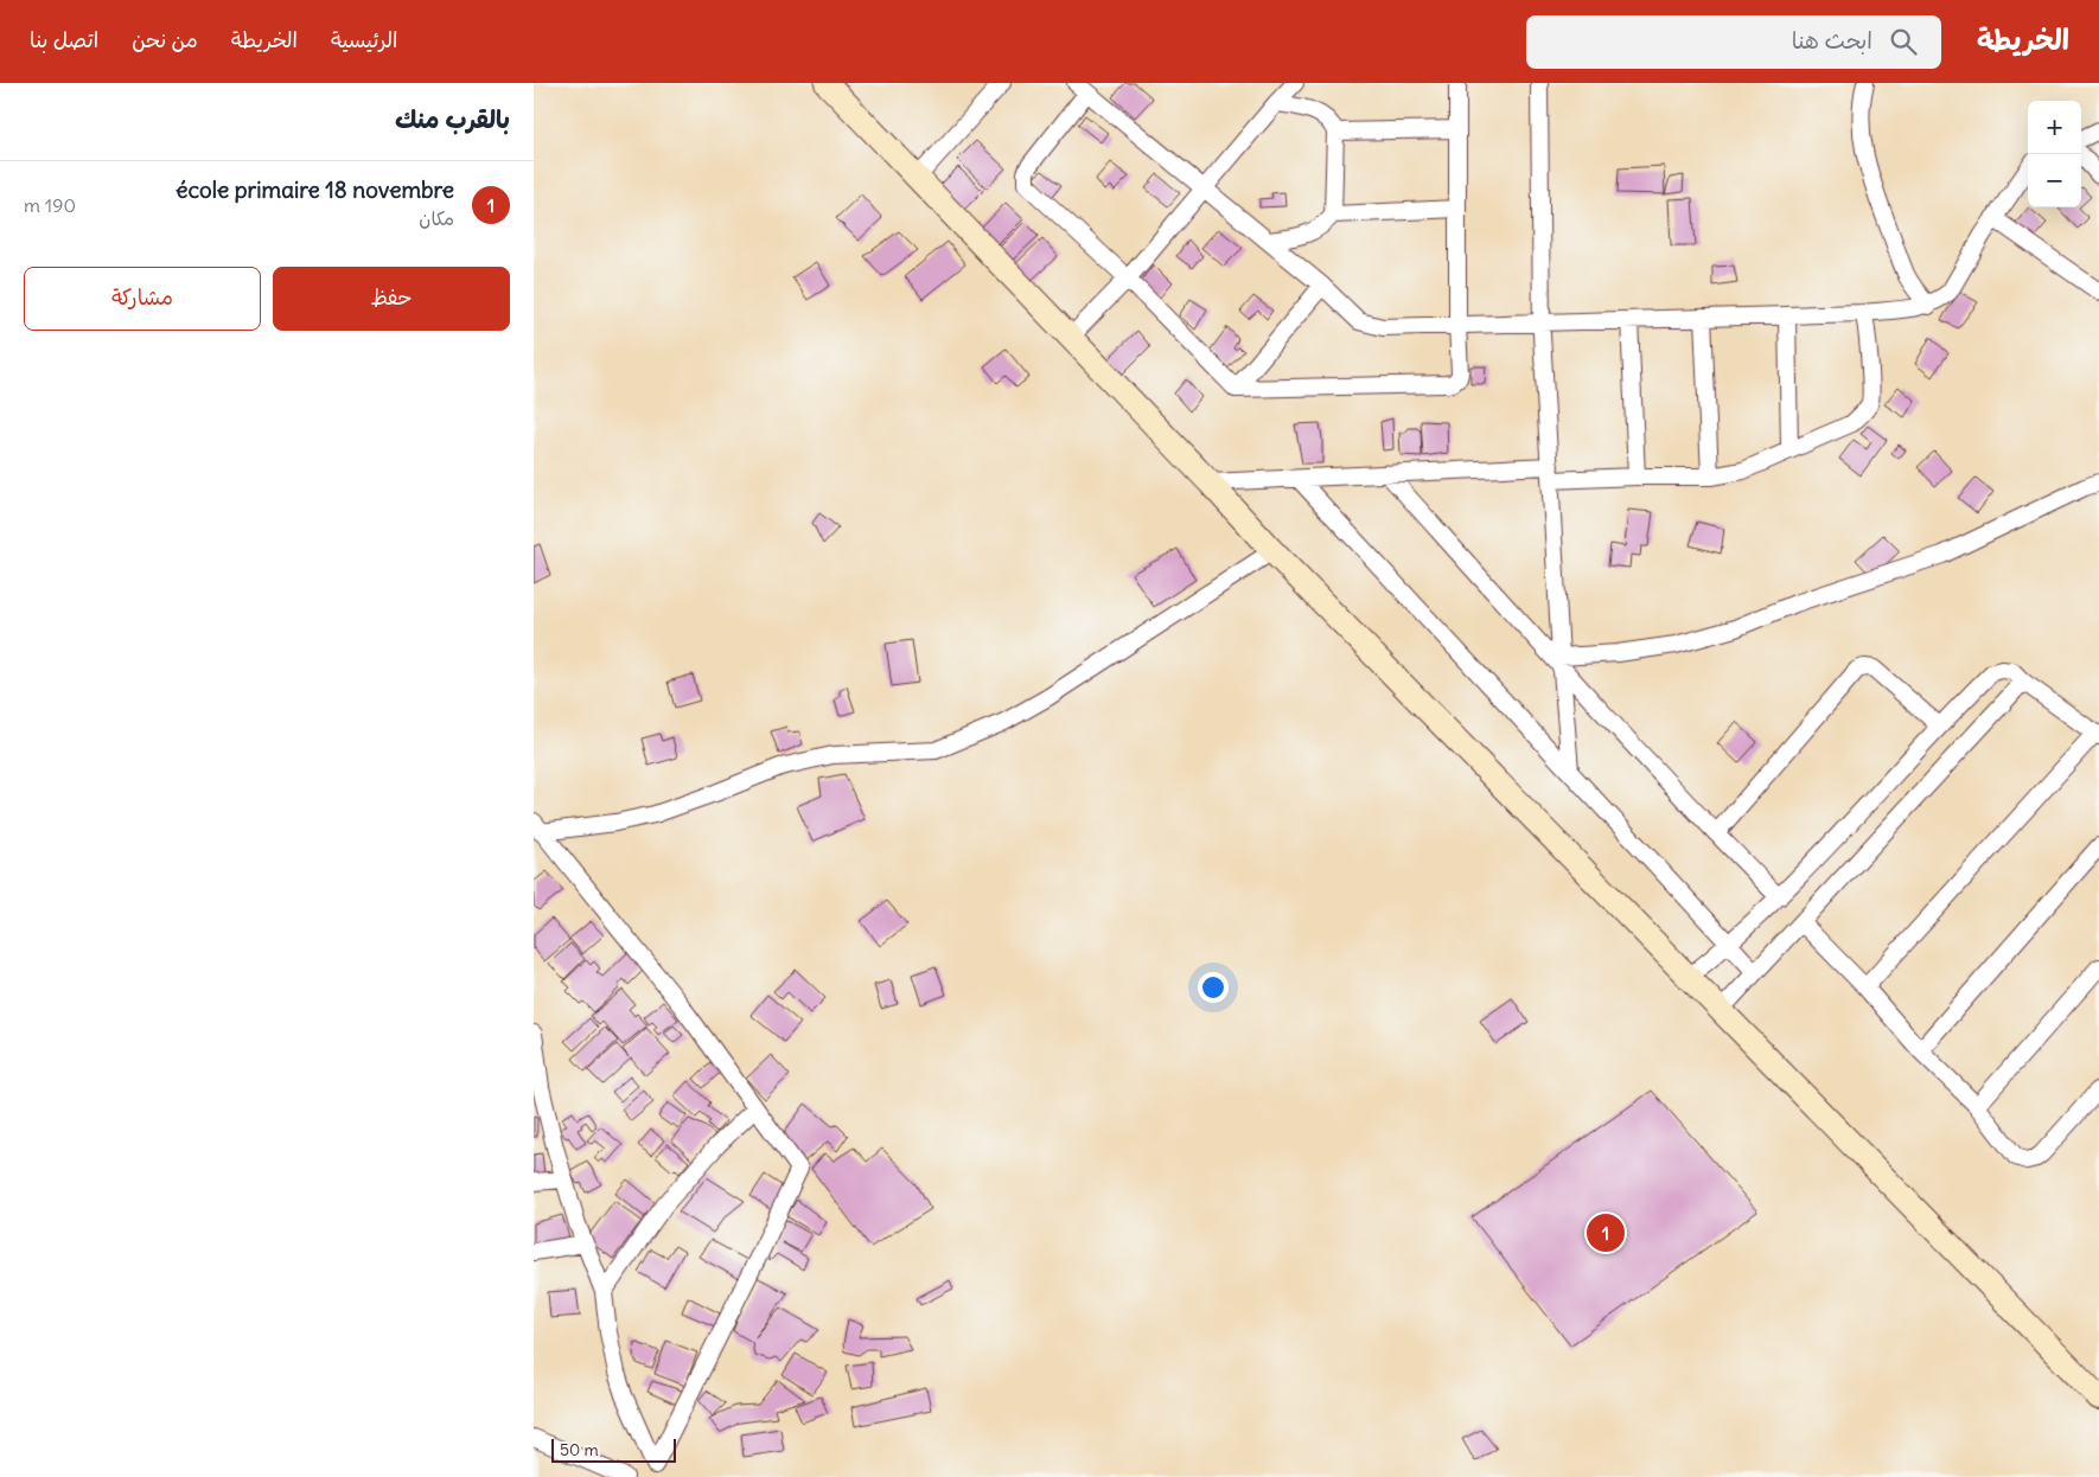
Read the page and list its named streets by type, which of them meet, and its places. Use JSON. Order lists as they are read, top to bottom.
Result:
{
  "scale_bar": "50 m",
  "page": {
    "header": "الخريطة",
    "search": "ابحث هنا",
    "nav": [
      "الرئيسية",
      "الخريطة",
      "من نحن",
      "اتصل بنا"
    ],
    "heading": "بالقرب منك",
    "map_buttons": ["+", "−"],
    "list": [
      {
        "mark": "1",
        "name": "école primaire 18 novembre",
        "note": "مكان",
        "value": "190 m"
      }
    ],
    "buttons": ["حفظ", "مشاركة"],
    "pins": "1",
    "scale": "50 m"
  }
}
